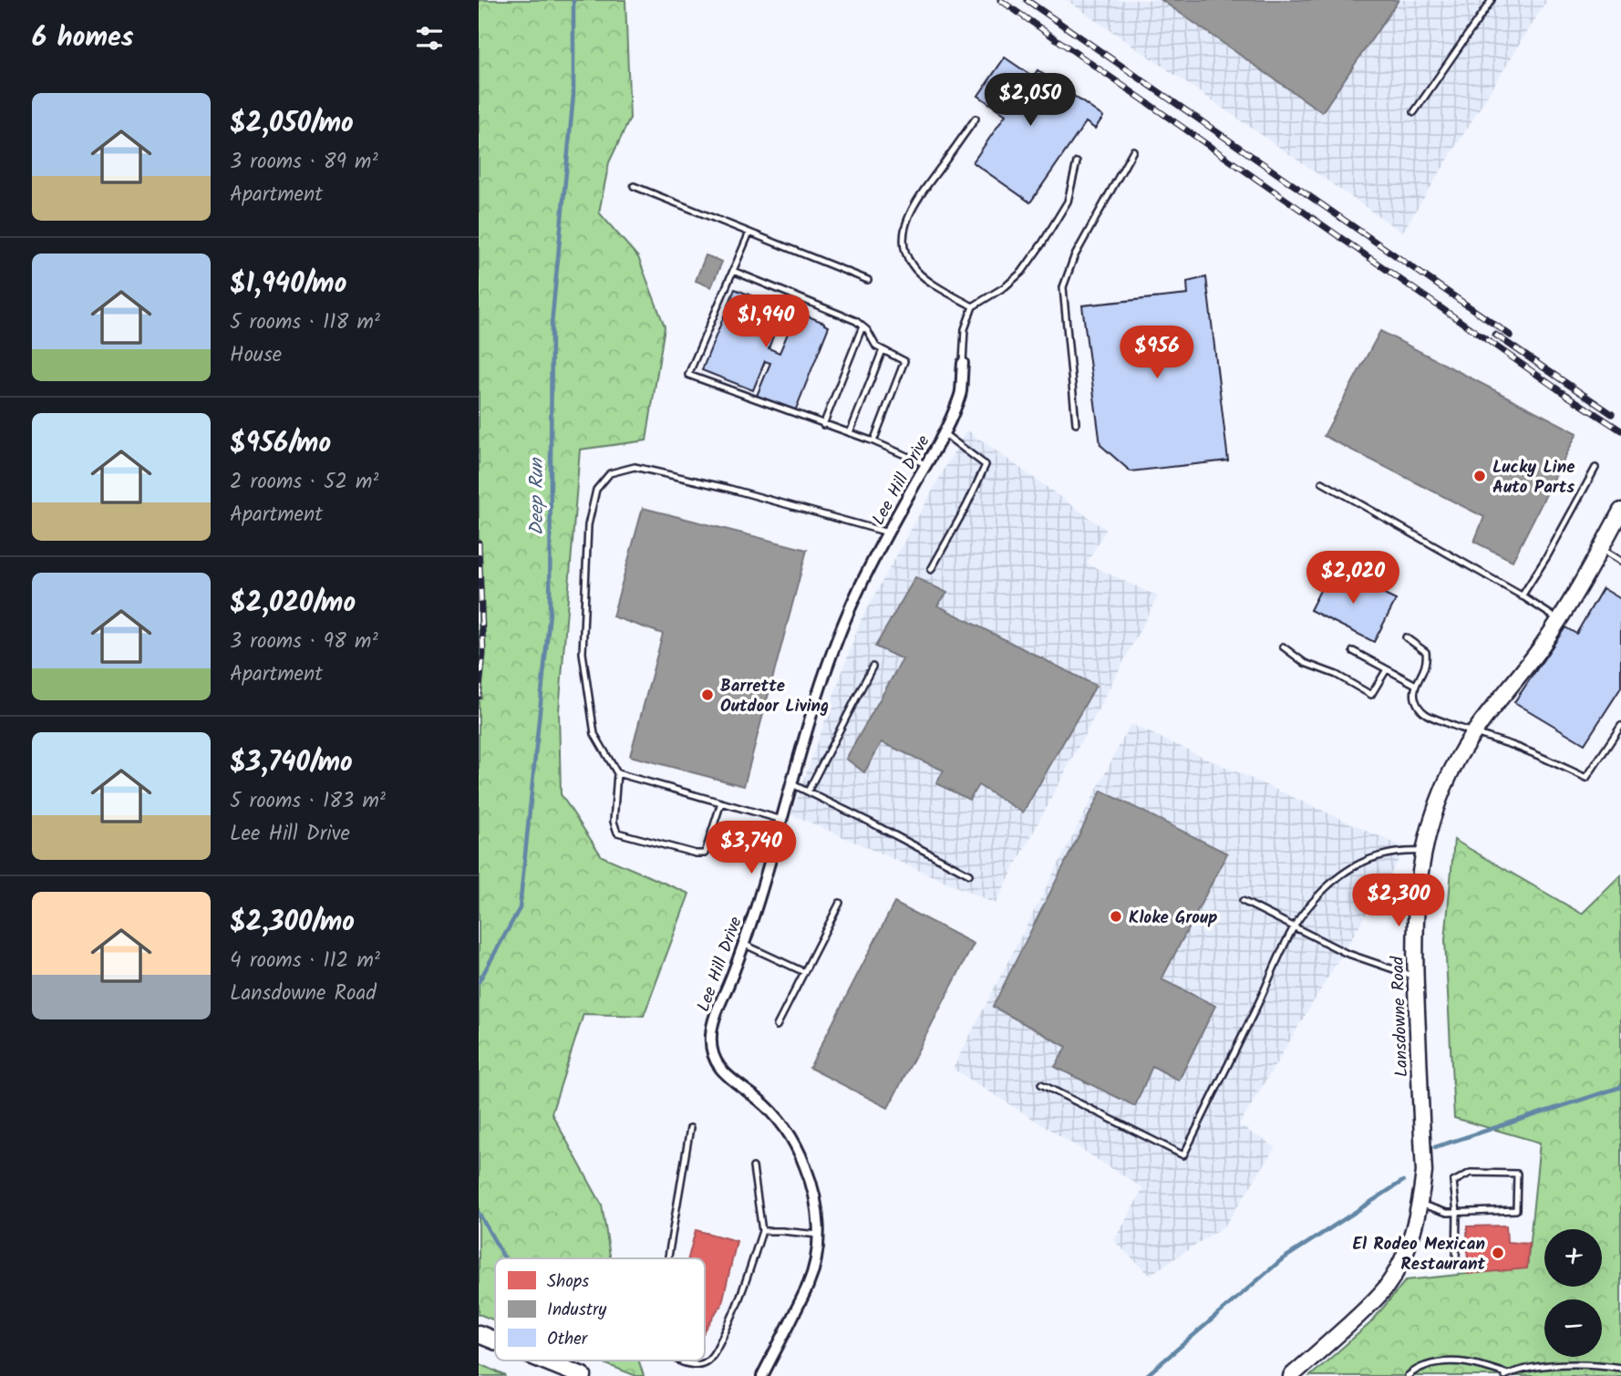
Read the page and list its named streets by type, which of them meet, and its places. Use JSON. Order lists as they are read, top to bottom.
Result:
{
  "streets": {
    "main road": ["Lansdowne Road"],
    "street": ["Lee Hill Drive"]
  },
  "water": ["Deep Run"],
  "places": [
    "Lucky Line Auto Parts",
    "Barrette Outdoor Living",
    "Kloke Group",
    "El Rodeo Mexican Restaurant"
  ],
  "legend": ["Shops", "Industry", "Other"],
  "page": {
    "heading": "6 homes",
    "price": [
      "$2,050",
      "$1,940",
      "$956",
      "$2,020",
      "$3,740",
      "$2,300"
    ],
    "list": [
      {
        "name": "$2,050/mo",
        "note": "3 rooms · 89 m² · Apartment"
      },
      {
        "name": "$1,940/mo",
        "note": "5 rooms · 118 m² · House"
      },
      {
        "name": "$956/mo",
        "note": "2 rooms · 52 m² · Apartment"
      },
      {
        "name": "$2,020/mo",
        "note": "3 rooms · 98 m² · Apartment"
      },
      {
        "name": "$3,740/mo",
        "note": "5 rooms · 183 m² · Lee Hill Drive"
      },
      {
        "name": "$2,300/mo",
        "note": "4 rooms · 112 m² · Lansdowne Road"
      }
    ],
    "map_buttons": ["+", "−"]
  }
}
